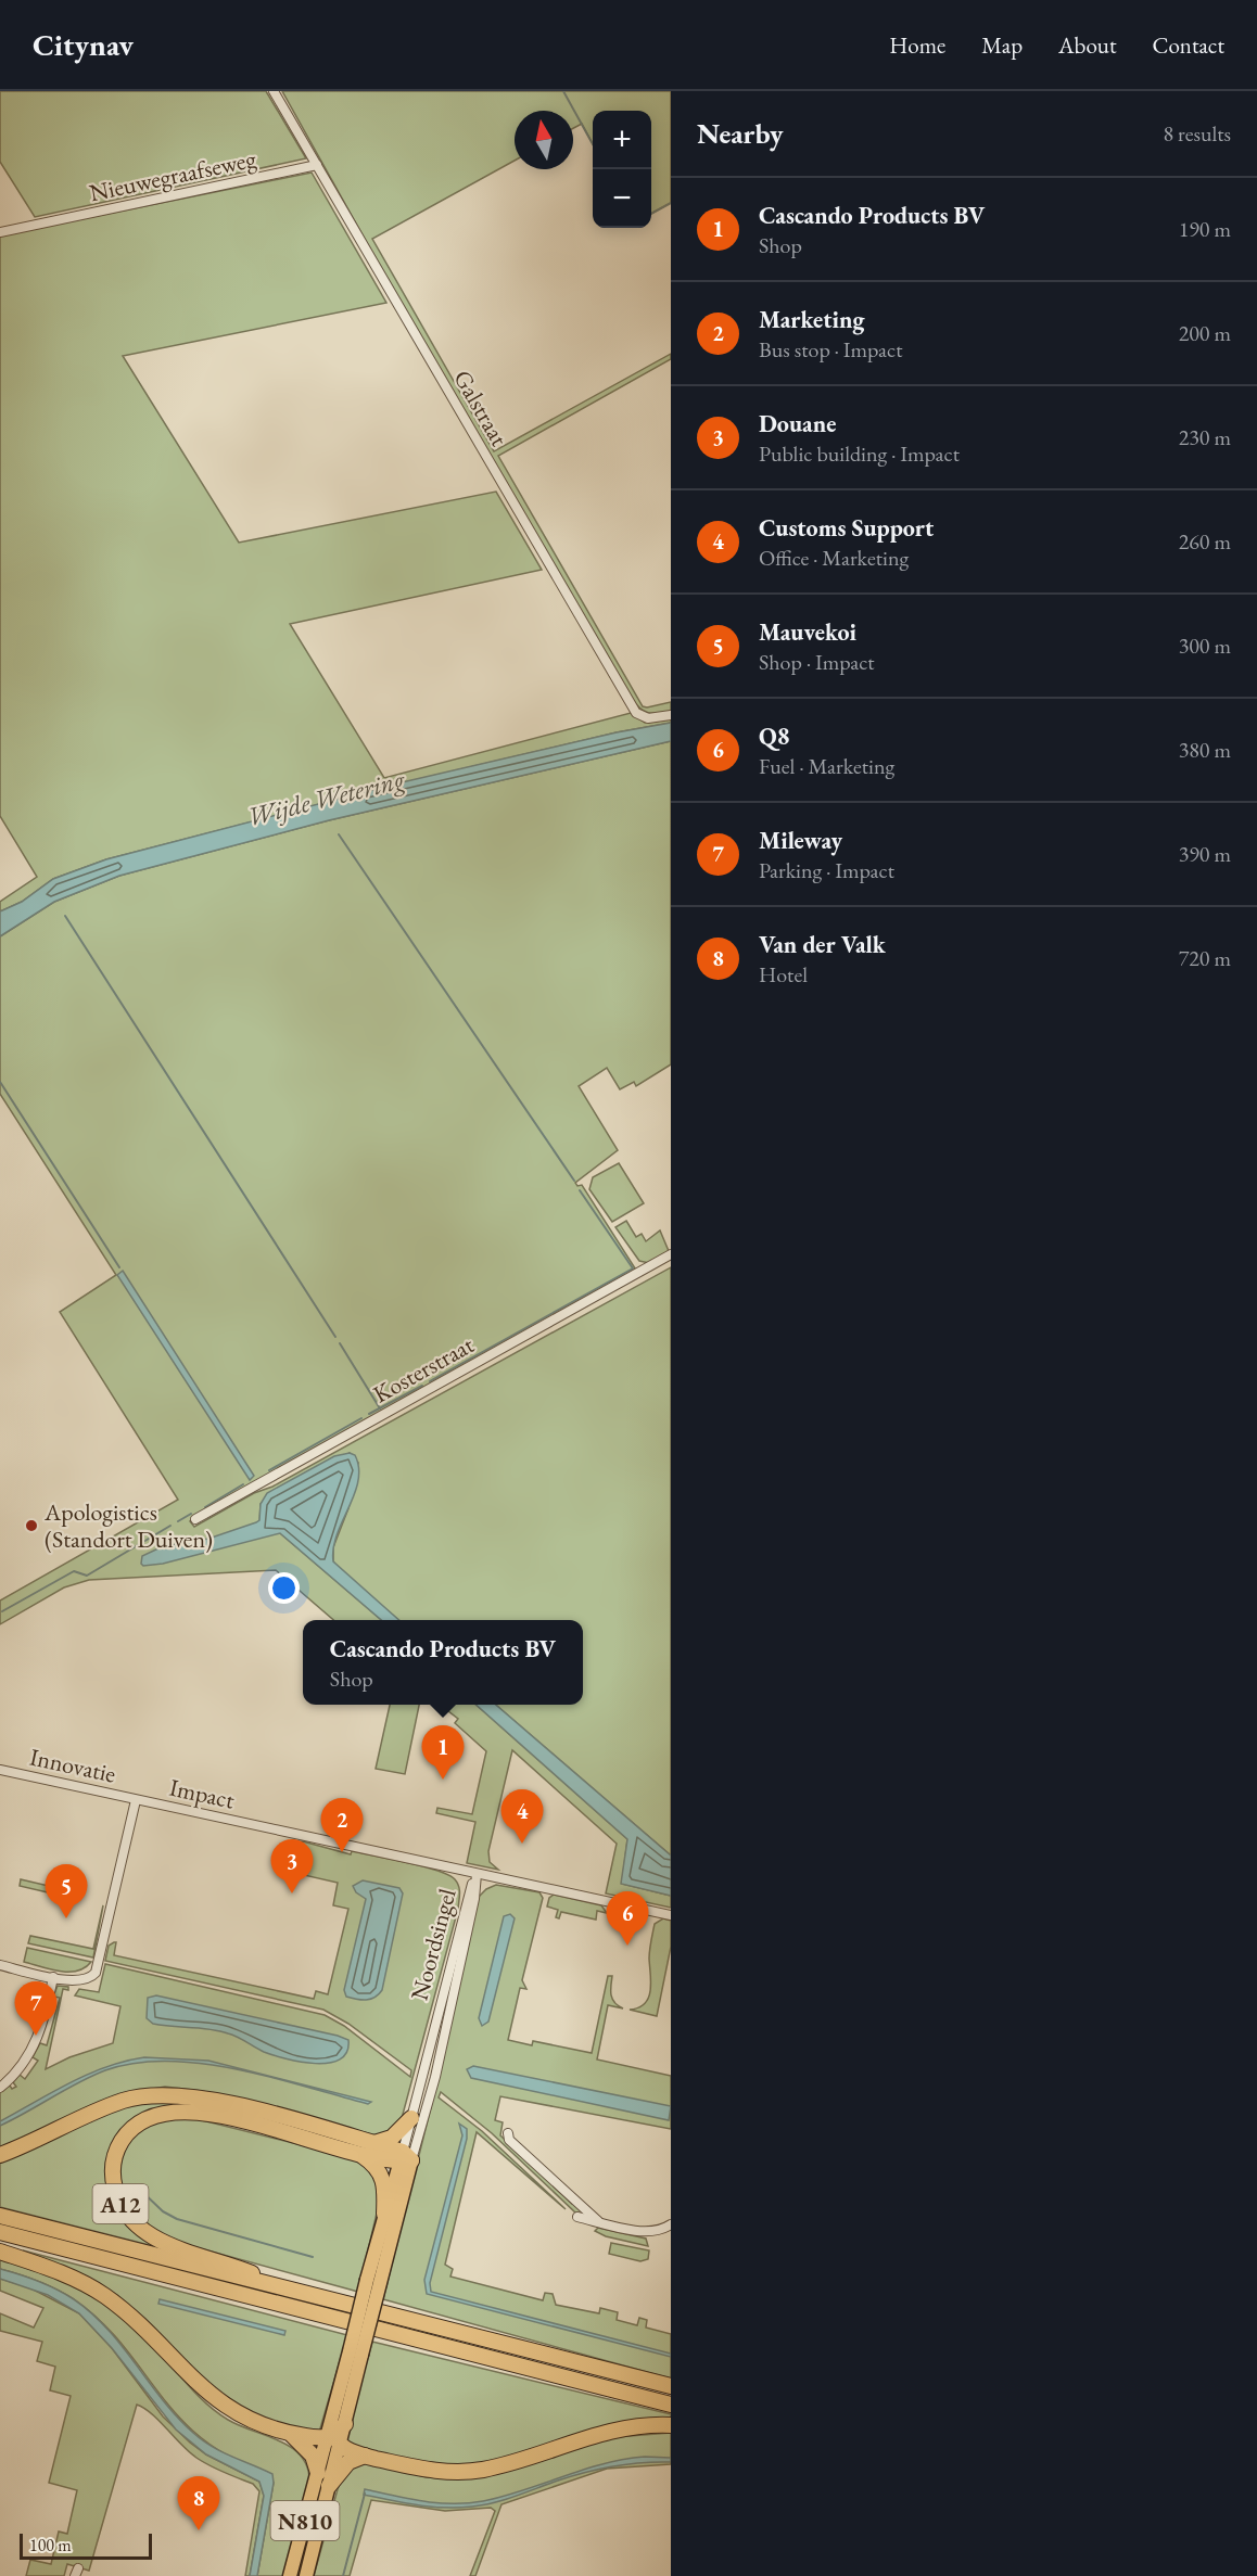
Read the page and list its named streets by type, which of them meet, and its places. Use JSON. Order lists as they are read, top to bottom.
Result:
{
  "streets": {
    "highway": ["A12"],
    "main road": ["Noordsingel", "N810"],
    "street": [
      "Nieuwegraafseweg",
      "Galstraat",
      "Kosterstraat",
      "Innovatie",
      "Impact"
    ]
  },
  "crossings": [
    ["Nieuwegraafseweg", "Galstraat"],
    ["Innovatie", "Impact"],
    ["Impact", "Noordsingel"],
    ["Noordsingel", "A12"]
  ],
  "water": ["Wijde Wetering"],
  "places": ["Apologistics (Standort Duiven)"],
  "scale_bar": "100 m",
  "north": "top",
  "page": {
    "header": "Citynav",
    "nav": [
      "Home",
      "Map",
      "About",
      "Contact"
    ],
    "heading": ["Nearby", "8 results"],
    "map_buttons": ["+", "−"],
    "list": [
      {
        "mark": "1",
        "name": "Cascando Products BV",
        "note": "Shop",
        "value": "190 m"
      },
      {
        "mark": "2",
        "name": "Marketing",
        "note": "Bus stop · Impact",
        "value": "200 m"
      },
      {
        "mark": "3",
        "name": "Douane",
        "note": "Public building · Impact",
        "value": "230 m"
      },
      {
        "mark": "4",
        "name": "Customs Support",
        "note": "Office · Marketing",
        "value": "260 m"
      },
      {
        "mark": "5",
        "name": "Mauvekoi",
        "note": "Shop · Impact",
        "value": "300 m"
      },
      {
        "mark": "6",
        "name": "Q8",
        "note": "Fuel · Marketing",
        "value": "380 m"
      },
      {
        "mark": "7",
        "name": "Mileway",
        "note": "Parking · Impact",
        "value": "390 m"
      },
      {
        "mark": "8",
        "name": "Van der Valk",
        "note": "Hotel",
        "value": "720 m"
      }
    ],
    "popup": ["Cascando Products BV", "Shop"],
    "pins": [
      "1",
      "4",
      "2",
      "3",
      "5",
      "6",
      "7",
      "8"
    ],
    "scale": "100 m"
  }
}
